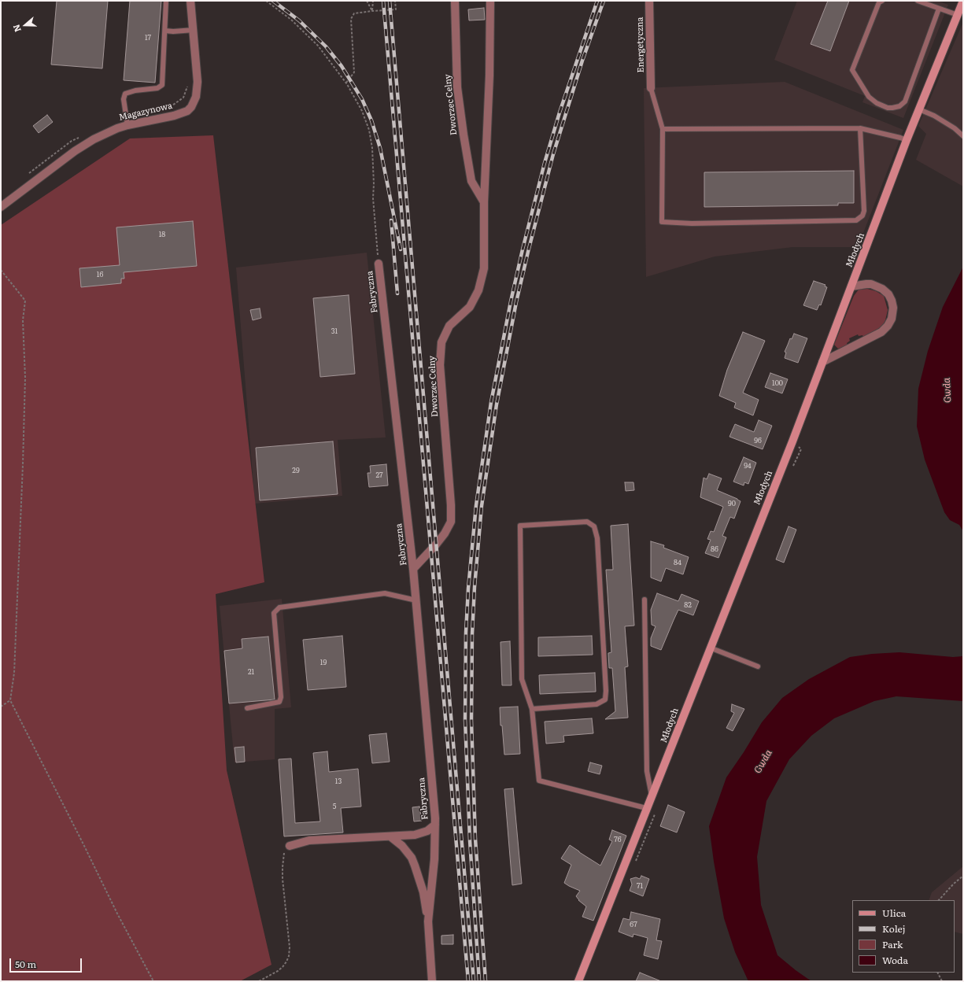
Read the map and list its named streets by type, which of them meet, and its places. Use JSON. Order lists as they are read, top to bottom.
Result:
{
  "streets": {
    "street": [
      "Energetyczna",
      "Dworzec Celny",
      "Magazynowa",
      "Młodych",
      "Fabryczna"
    ]
  },
  "crossings": [
    ["Dworzec Celny", "Fabryczna"]
  ],
  "water": ["Gwda"],
  "house_numbers": [
    "17",
    "18",
    "16",
    "31",
    "100",
    "96",
    "94",
    "29",
    "27",
    "90",
    "86",
    "84",
    "82",
    "19",
    "21",
    "13",
    "5",
    "76",
    "71",
    "67"
  ],
  "legend": [
    "Ulica",
    "Kolej",
    "Park",
    "Woda"
  ],
  "scale_bar": "50 m",
  "north": "left"
}
